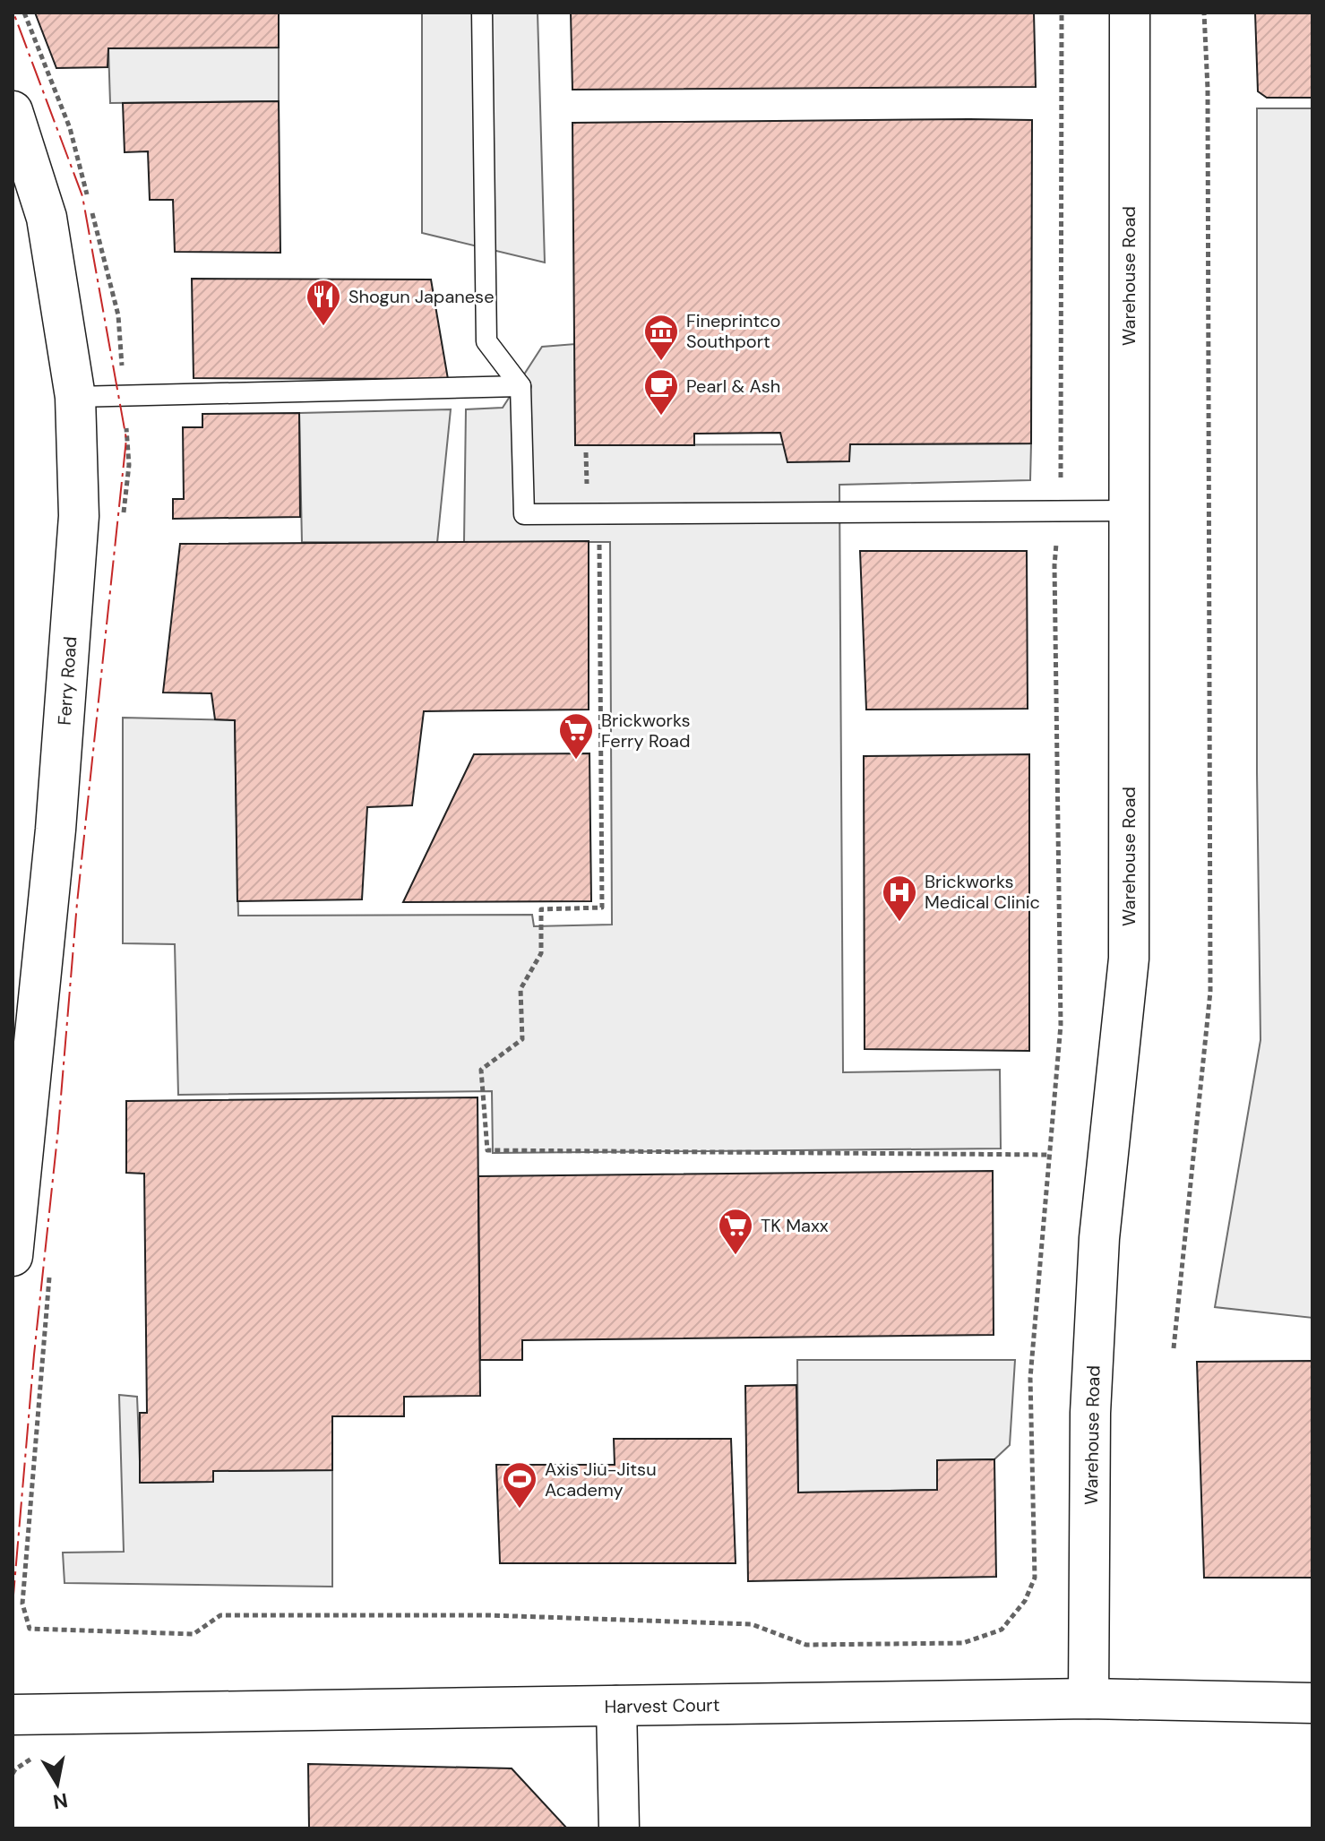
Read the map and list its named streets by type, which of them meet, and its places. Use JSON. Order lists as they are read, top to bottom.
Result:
{
  "streets": {
    "street": ["Warehouse Road", "Ferry Road", "Harvest Court"]
  },
  "crossings": [
    ["Warehouse Road", "Harvest Court"]
  ],
  "places": {
    "restaurant": ["Shogun Japanese"],
    "museum": ["Fineprintco Southport"],
    "cafe": ["Pearl & Ash"],
    "supermarket": ["Brickworks Ferry Road", "TK Maxx"],
    "hospital": ["Brickworks Medical Clinic"],
    "sports": ["Axis Jiu-Jitsu Academy"]
  },
  "north": "bottom"
}
